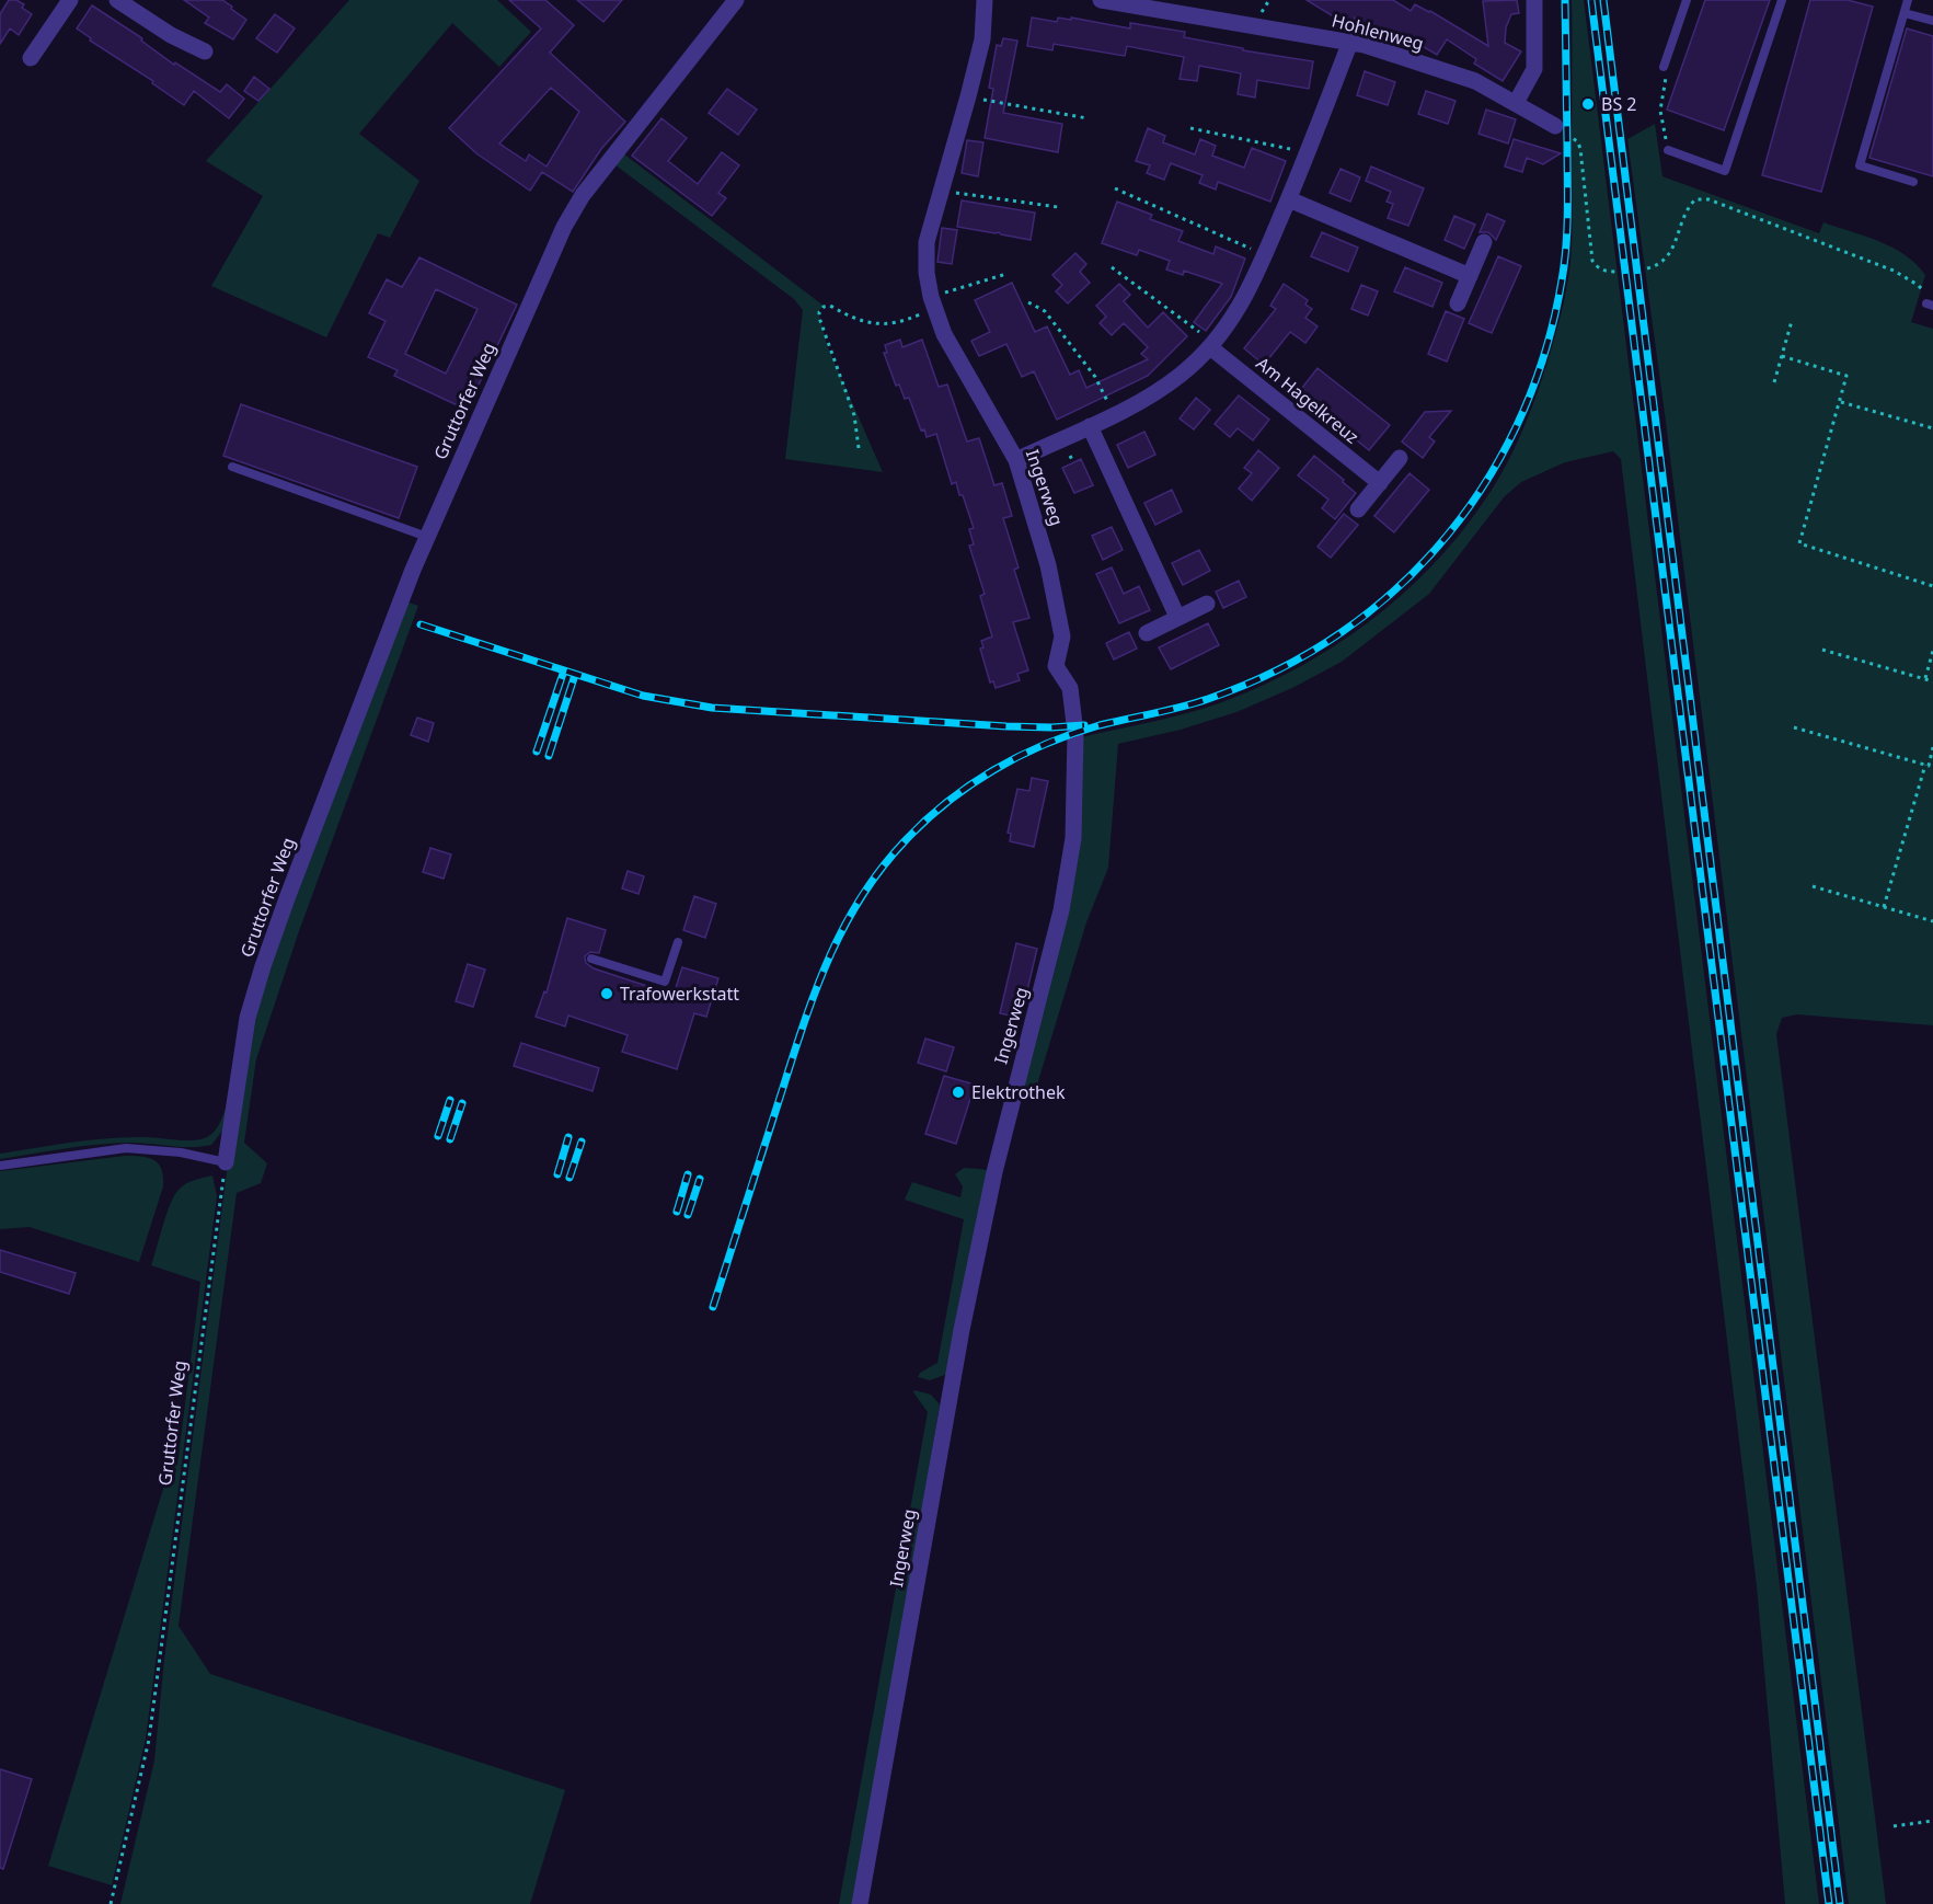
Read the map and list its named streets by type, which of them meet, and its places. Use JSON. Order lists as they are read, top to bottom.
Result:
{
  "streets": {
    "street": [
      "Hohlenweg",
      "Am Hagelkreuz",
      "Gruttorfer Weg",
      "Ingerweg"
    ]
  },
  "places": ["BS 2", "Trafowerkstatt", "Elektrothek"]
}
